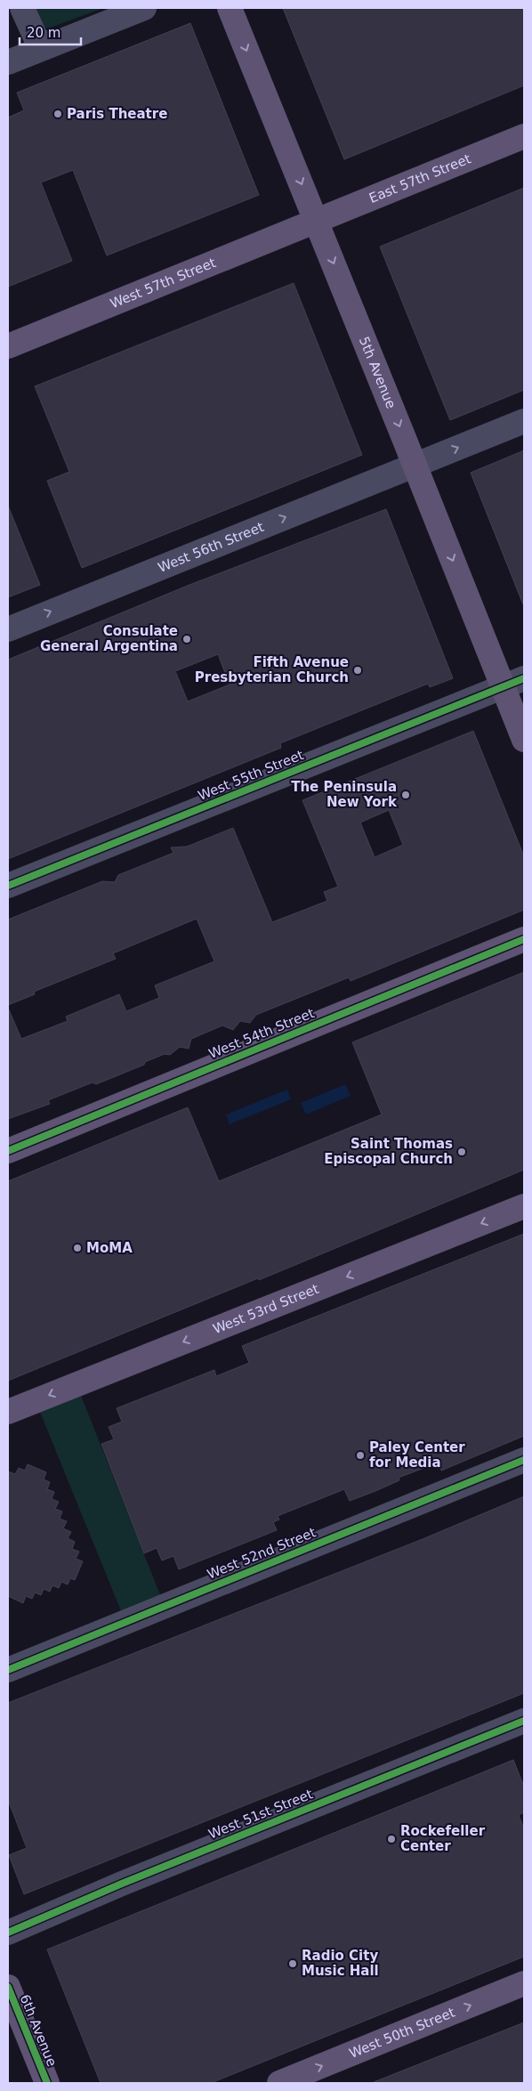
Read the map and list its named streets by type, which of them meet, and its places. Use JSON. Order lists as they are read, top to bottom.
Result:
{
  "streets": {
    "main road": [
      "East 57th Street",
      "West 57th Street",
      "5th Avenue",
      "West 54th Street",
      "West 53rd Street",
      "6th Avenue",
      "West 50th Street"
    ],
    "street": [
      "West 56th Street",
      "West 55th Street",
      "West 52nd Street",
      "West 51st Street"
    ]
  },
  "crossings": [
    ["East 57th Street", "West 57th Street"],
    ["East 57th Street", "5th Avenue"],
    ["West 57th Street", "5th Avenue"],
    ["5th Avenue", "West 56th Street"],
    ["5th Avenue", "West 55th Street"]
  ],
  "one_way": [
    "5th Avenue",
    "West 56th Street",
    "West 53rd Street",
    "West 50th Street"
  ],
  "places": [
    "Paris Theatre",
    "Consulate General Argentina",
    "Fifth Avenue Presbyterian Church",
    "The Peninsula New York",
    "Saint Thomas Episcopal Church",
    "MoMA",
    "Paley Center for Media",
    "Rockefeller Center",
    "Radio City Music Hall"
  ],
  "scale_bar": "20 m"
}
